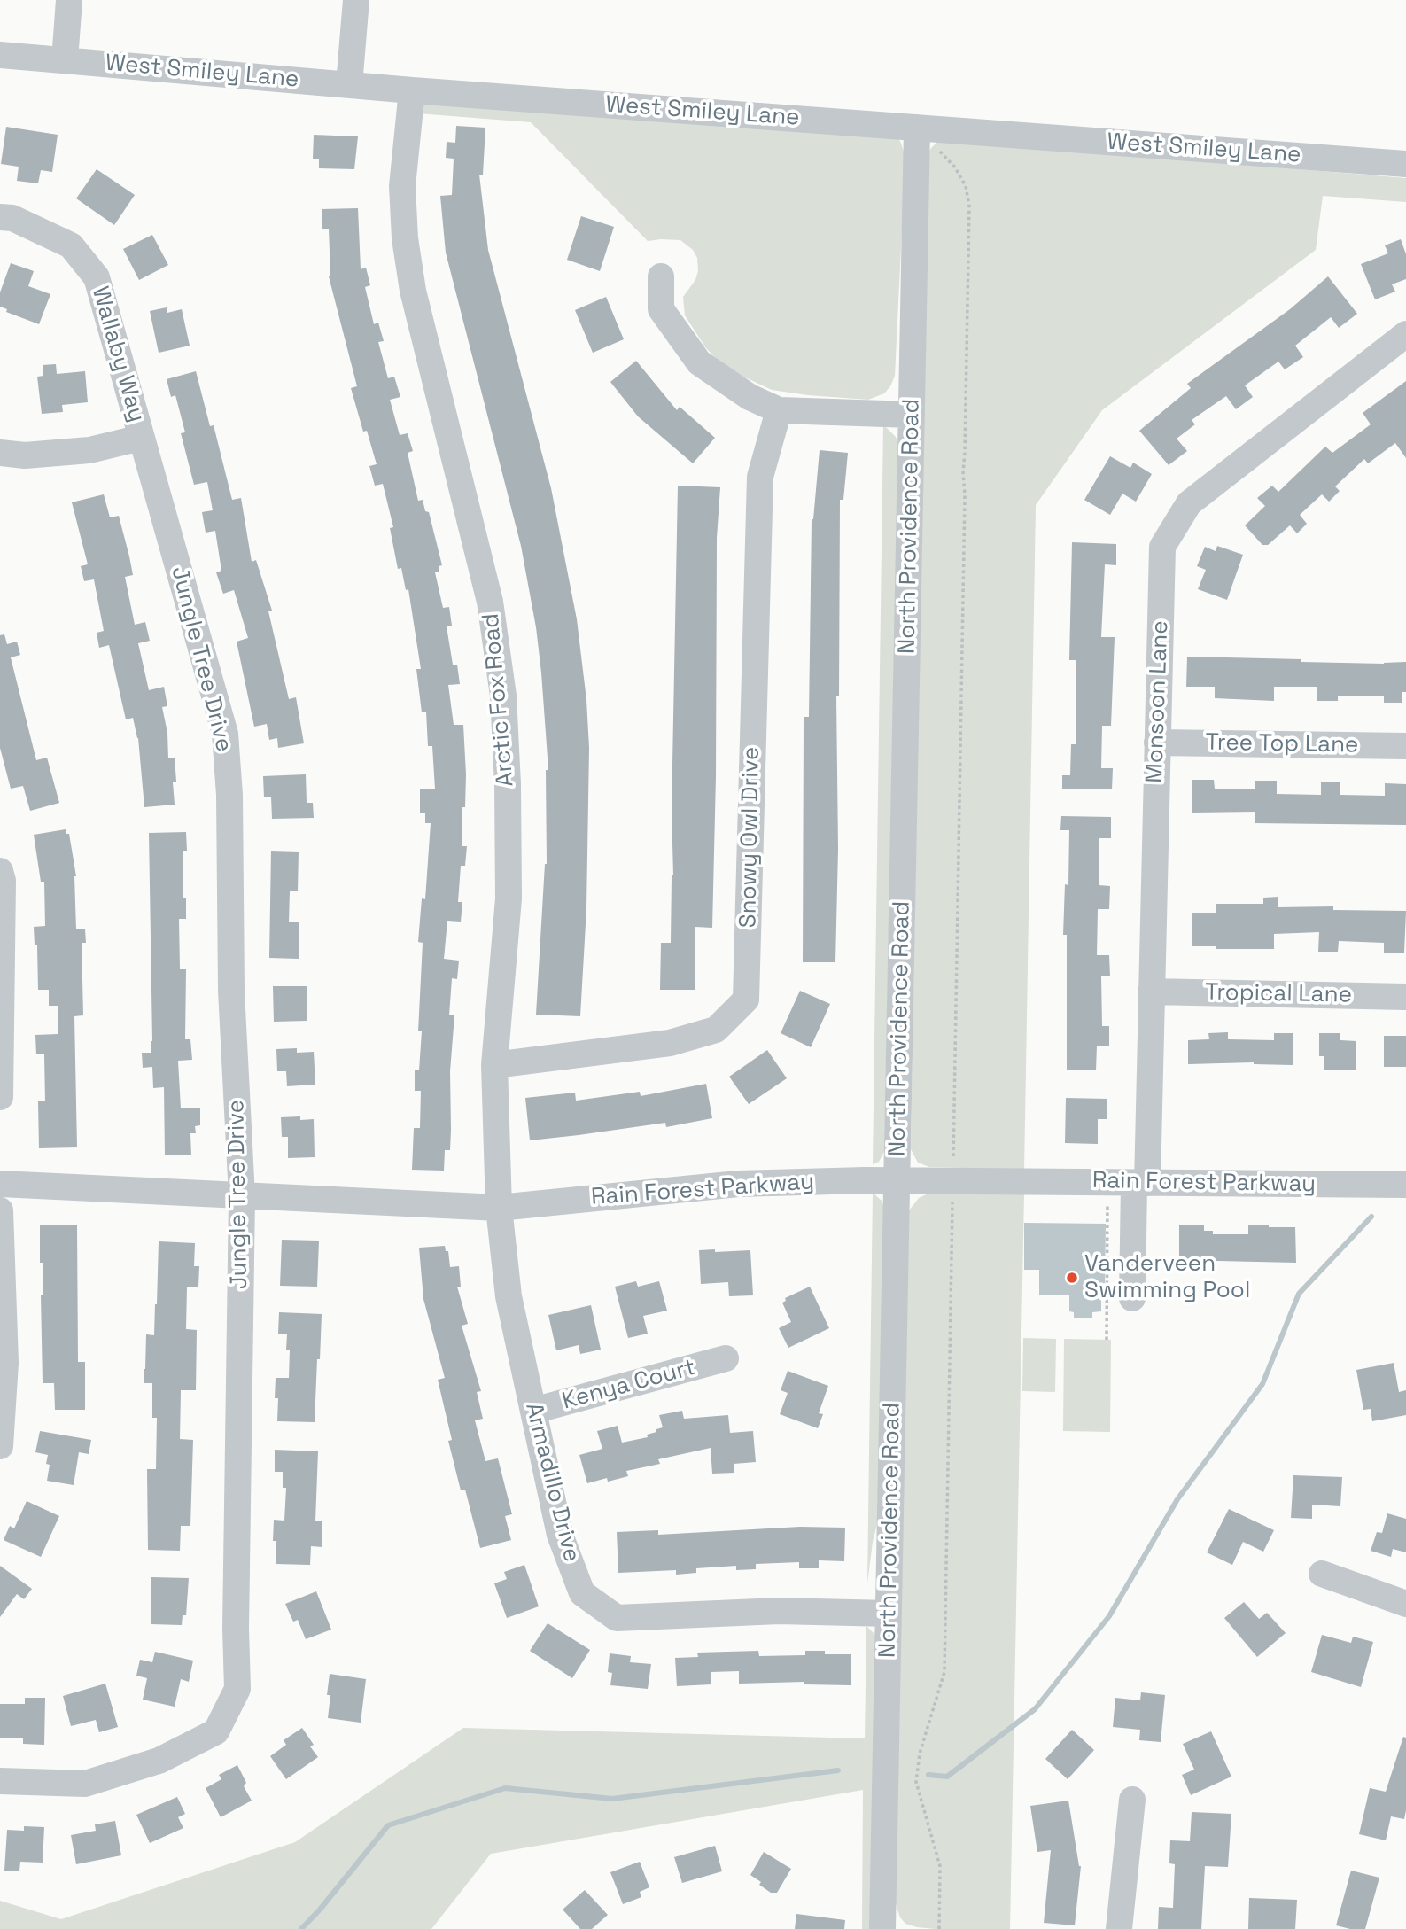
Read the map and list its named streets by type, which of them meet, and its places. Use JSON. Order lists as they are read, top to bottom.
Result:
{
  "streets": {
    "street": [
      "West Smiley Lane",
      "Wallaby Way",
      "North Providence Road",
      "Jungle Tree Drive",
      "Arctic Fox Road",
      "Monsoon Lane",
      "Tree Top Lane",
      "Snowy Owl Drive",
      "Tropical Lane",
      "Rain Forest Parkway",
      "Kenya Court",
      "Armadillo Drive"
    ]
  },
  "crossings": [
    ["West Smiley Lane", "North Providence Road"],
    ["West Smiley Lane", "Arctic Fox Road"],
    ["Wallaby Way", "Jungle Tree Drive"],
    ["North Providence Road", "Rain Forest Parkway"],
    ["North Providence Road", "Armadillo Drive"],
    ["Jungle Tree Drive", "Rain Forest Parkway"],
    ["Arctic Fox Road", "Snowy Owl Drive"],
    ["Arctic Fox Road", "Rain Forest Parkway"],
    ["Arctic Fox Road", "Armadillo Drive"],
    ["Monsoon Lane", "Tree Top Lane"],
    ["Monsoon Lane", "Tropical Lane"],
    ["Monsoon Lane", "Rain Forest Parkway"],
    ["Rain Forest Parkway", "Armadillo Drive"],
    ["Kenya Court", "Armadillo Drive"]
  ],
  "places": ["Vanderveen Swimming Pool"]
}
